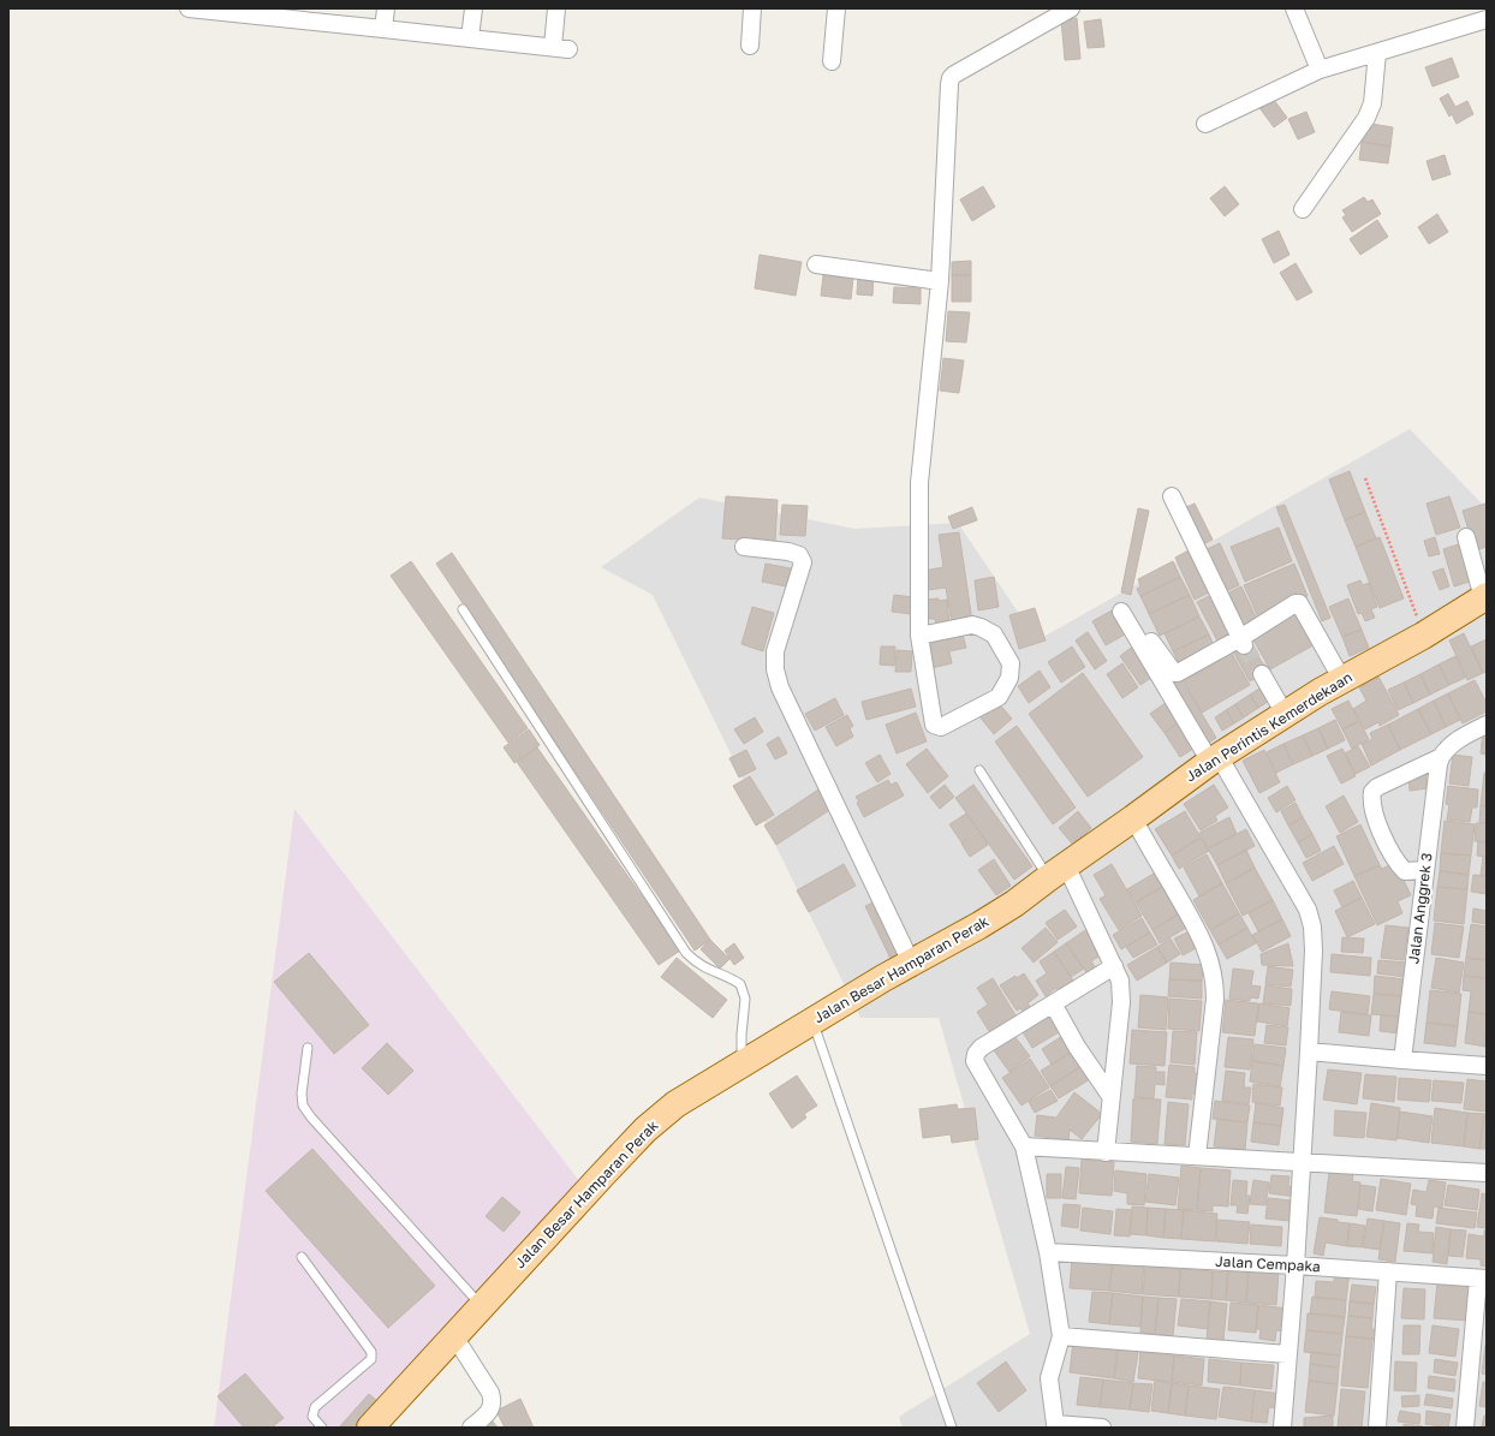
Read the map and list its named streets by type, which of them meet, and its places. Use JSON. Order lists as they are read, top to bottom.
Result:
{
  "streets": {
    "main road": ["Jalan Perintis Kemerdekaan", "Jalan Besar Hamparan Perak"],
    "street": ["Jalan Anggrek 3", "Jalan Cempaka"]
  },
  "crossings": [
    ["Jalan Perintis Kemerdekaan", "Jalan Besar Hamparan Perak"]
  ]
}
